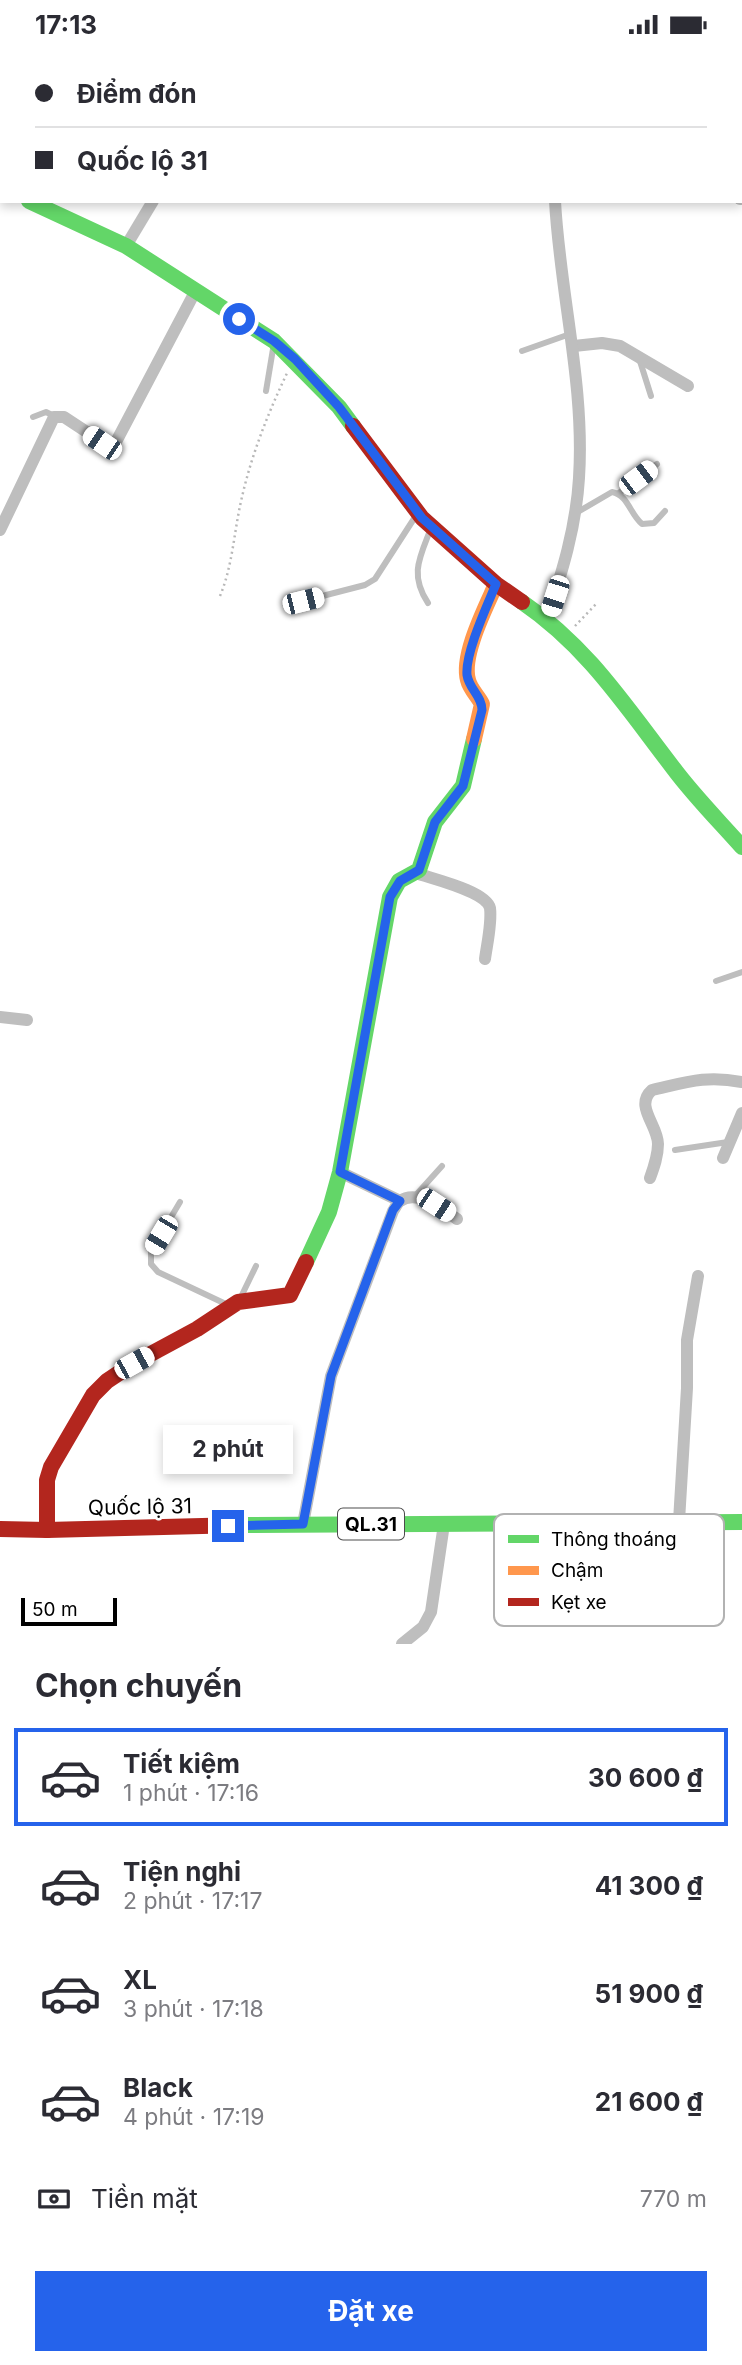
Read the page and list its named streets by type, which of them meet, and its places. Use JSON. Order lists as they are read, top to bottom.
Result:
{
  "streets": {
    "main road": ["Quốc lộ 31", "QL.31"]
  },
  "legend": ["Thông thoáng", "Chậm", "Kẹt xe"],
  "scale_bar": "50 m",
  "page": {
    "status": "17:13",
    "banner": ["Điểm đón", "Quốc lộ 31"],
    "bubble": "2 phút",
    "scale": "50 m",
    "heading": "Chọn chuyến",
    "list": [
      {
        "name": "Tiết kiệm",
        "note": "1 phút · 17:16",
        "value": "30 600 ₫"
      },
      {
        "name": "Tiện nghi",
        "note": "2 phút · 17:17",
        "value": "41 300 ₫"
      },
      {
        "name": "XL",
        "note": "3 phút · 17:18",
        "value": "51 900 ₫"
      },
      {
        "name": "Black",
        "note": "4 phút · 17:19",
        "value": "21 600 ₫"
      }
    ],
    "pay": ["Tiền mặt", "770 m"],
    "buttons": "Đặt xe"
  }
}
